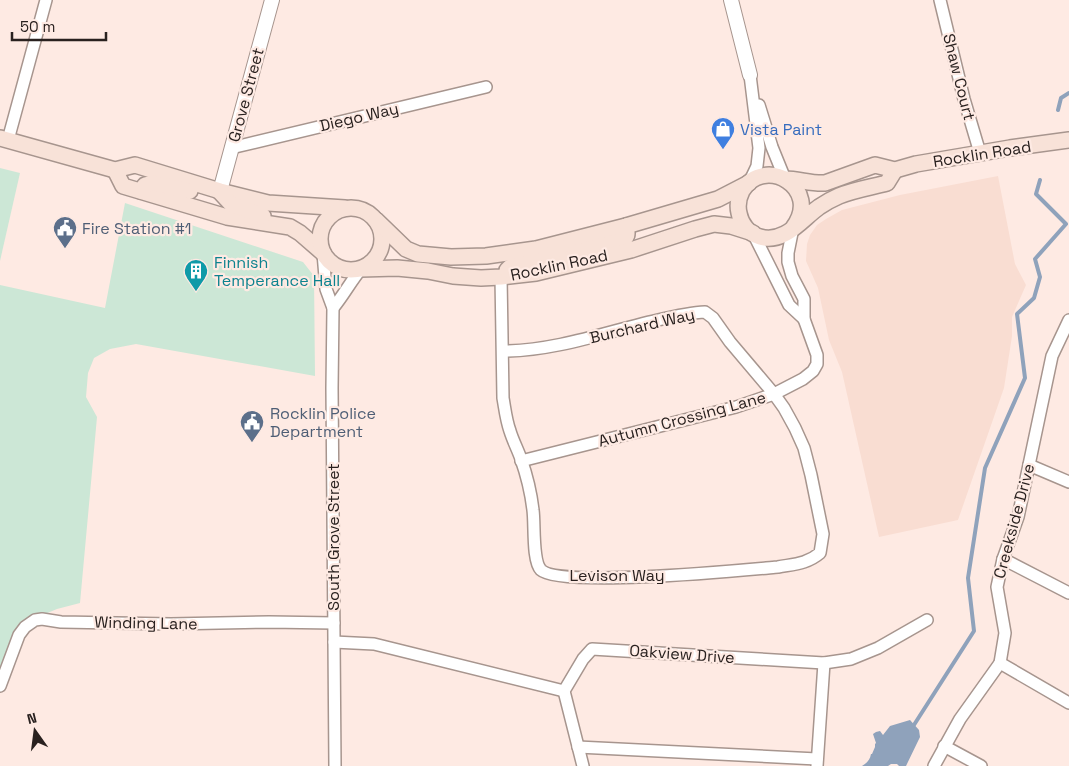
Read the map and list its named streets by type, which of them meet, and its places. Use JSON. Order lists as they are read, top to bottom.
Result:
{
  "streets": {
    "main road": ["Rocklin Road"],
    "street": [
      "Shaw Court",
      "Grove Street",
      "Diego Way",
      "Burchard Way",
      "Autumn Crossing Lane",
      "Creekside Drive",
      "South Grove Street",
      "Levison Way",
      "Winding Lane",
      "Oakview Drive"
    ]
  },
  "crossings": [
    ["Shaw Court", "Rocklin Road"],
    ["Grove Street", "Diego Way"],
    ["Rocklin Road", "Autumn Crossing Lane"],
    ["Rocklin Road", "South Grove Street"],
    ["Rocklin Road", "Levison Way"],
    ["Burchard Way", "Autumn Crossing Lane"],
    ["Burchard Way", "Levison Way"],
    ["Autumn Crossing Lane", "Levison Way"],
    ["South Grove Street", "Winding Lane"]
  ],
  "places": {
    "shop": ["Vista Paint"],
    "public building": ["Fire Station #1", "Rocklin Police Department"],
    "building": ["Finnish Temperance Hall"]
  },
  "scale_bar": "50 m",
  "north": "top"
}
